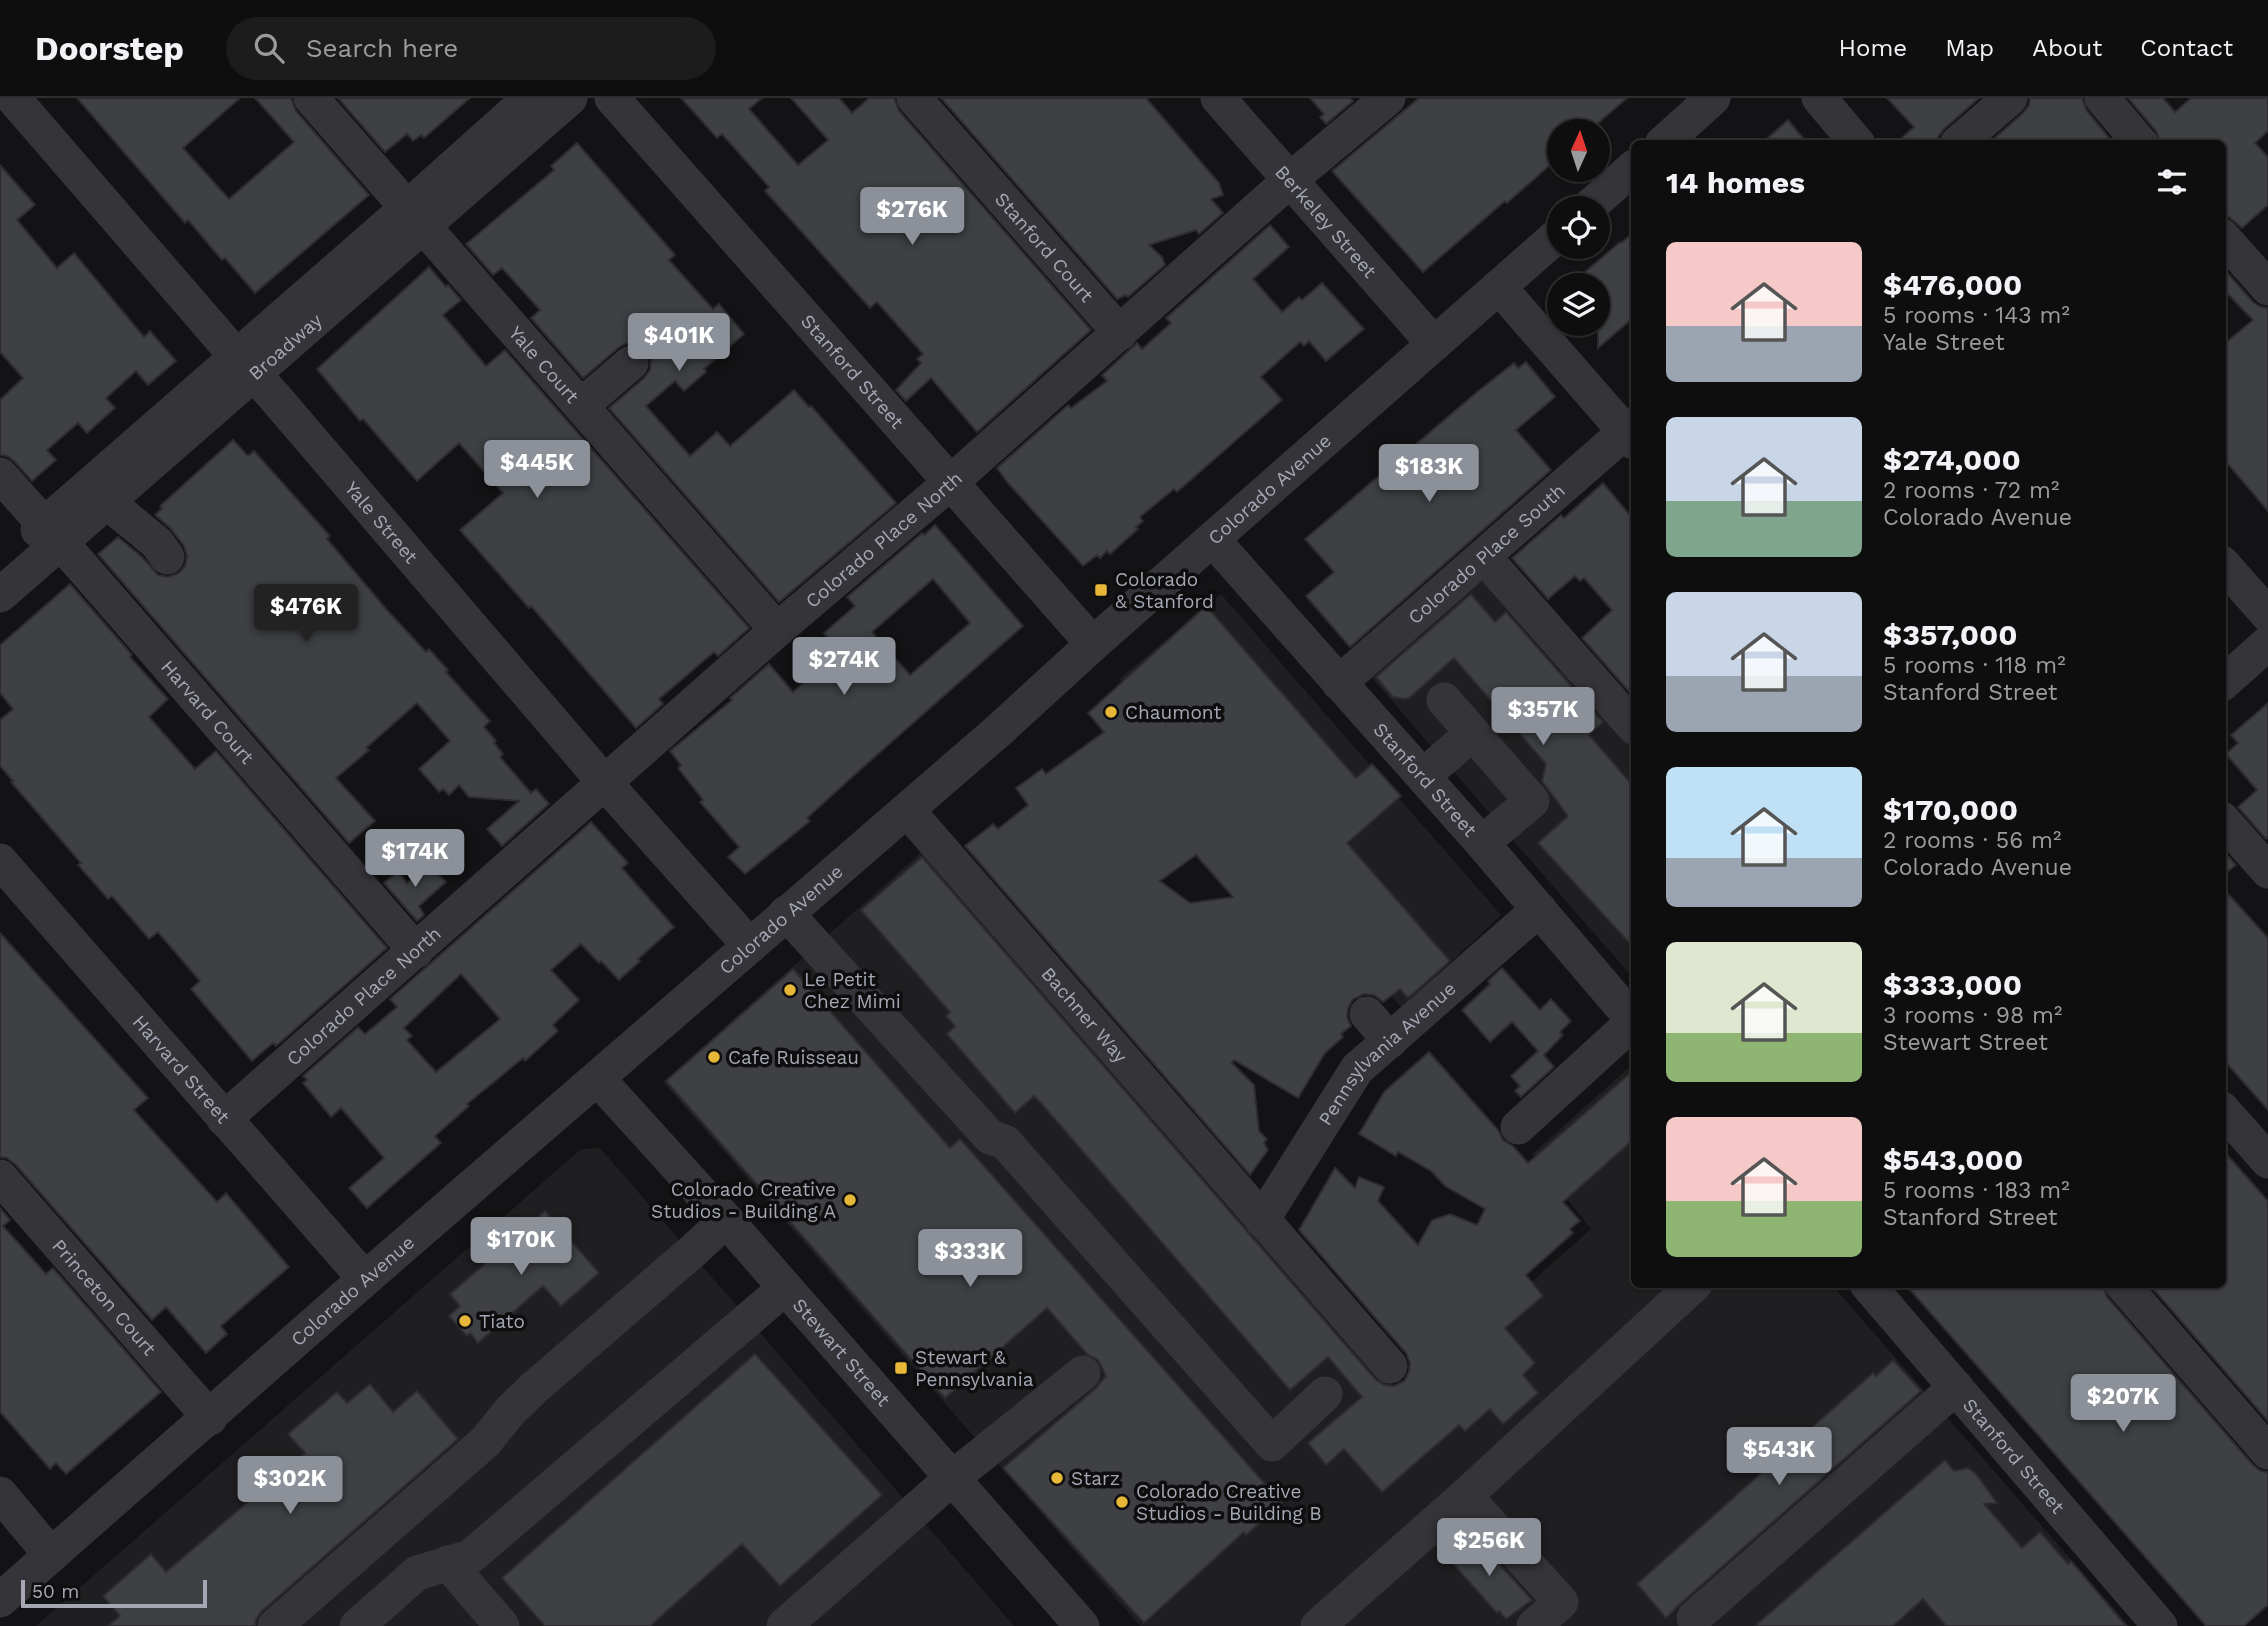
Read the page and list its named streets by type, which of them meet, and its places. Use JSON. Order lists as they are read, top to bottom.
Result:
{
  "streets": {
    "street": [
      "Berkeley Street",
      "Stanford Court",
      "Broadway",
      "Yale Court",
      "Stanford Street",
      "Colorado Avenue",
      "Yale Street",
      "Colorado Place North",
      "Colorado Place South",
      "Harvard Court",
      "Bachner Way",
      "Pennsylvania Avenue",
      "Harvard Street",
      "Princeton Court",
      "Stewart Street"
    ]
  },
  "crossings": [
    ["Berkeley Street", "Colorado Avenue"],
    ["Berkeley Street", "Colorado Place North"],
    ["Stanford Court", "Colorado Place North"],
    ["Broadway", "Yale Court"],
    ["Broadway", "Yale Street"],
    ["Broadway", "Harvard Court"],
    ["Yale Court", "Colorado Place North"],
    ["Stanford Street", "Colorado Avenue"],
    ["Stanford Street", "Colorado Place North"],
    ["Stanford Street", "Colorado Place South"],
    ["Stanford Street", "Pennsylvania Avenue"],
    ["Colorado Avenue", "Yale Street"],
    ["Colorado Avenue", "Bachner Way"],
    ["Colorado Avenue", "Harvard Street"],
    ["Colorado Avenue", "Princeton Court"],
    ["Colorado Avenue", "Stewart Street"],
    ["Yale Street", "Colorado Place North"],
    ["Colorado Place North", "Harvard Court"],
    ["Colorado Place North", "Harvard Street"],
    ["Bachner Way", "Pennsylvania Avenue"]
  ],
  "places": {
    "transit": ["Colorado & Stanford", "Stewart & Pennsylvania"],
    "other": [
      "Chaumont",
      "Le Petit Chez Mimi",
      "Cafe Ruisseau",
      "Colorado Creative Studios - Building A",
      "Tiato",
      "Starz",
      "Colorado Creative Studios - Building B"
    ]
  },
  "scale_bar": "50 m",
  "north": "top",
  "page": {
    "header": "Doorstep",
    "search": "Search here",
    "nav": [
      "Home",
      "Map",
      "About",
      "Contact"
    ],
    "heading": "14 homes",
    "price": [
      "$276K",
      "$401K",
      "$445K",
      "$183K",
      "$476K",
      "$274K",
      "$357K",
      "$174K",
      "$170K",
      "$333K",
      "$207K",
      "$543K",
      "$302K",
      "$256K"
    ],
    "list": [
      {
        "name": "$476,000",
        "note": "5 rooms · 143 m² · Yale Street"
      },
      {
        "name": "$274,000",
        "note": "2 rooms · 72 m² · Colorado Avenue"
      },
      {
        "name": "$357,000",
        "note": "5 rooms · 118 m² · Stanford Street"
      },
      {
        "name": "$170,000",
        "note": "2 rooms · 56 m² · Colorado Avenue"
      },
      {
        "name": "$333,000",
        "note": "3 rooms · 98 m² · Stewart Street"
      },
      {
        "name": "$543,000",
        "note": "5 rooms · 183 m² · Stanford Street"
      }
    ],
    "scale": "50 m"
  }
}
